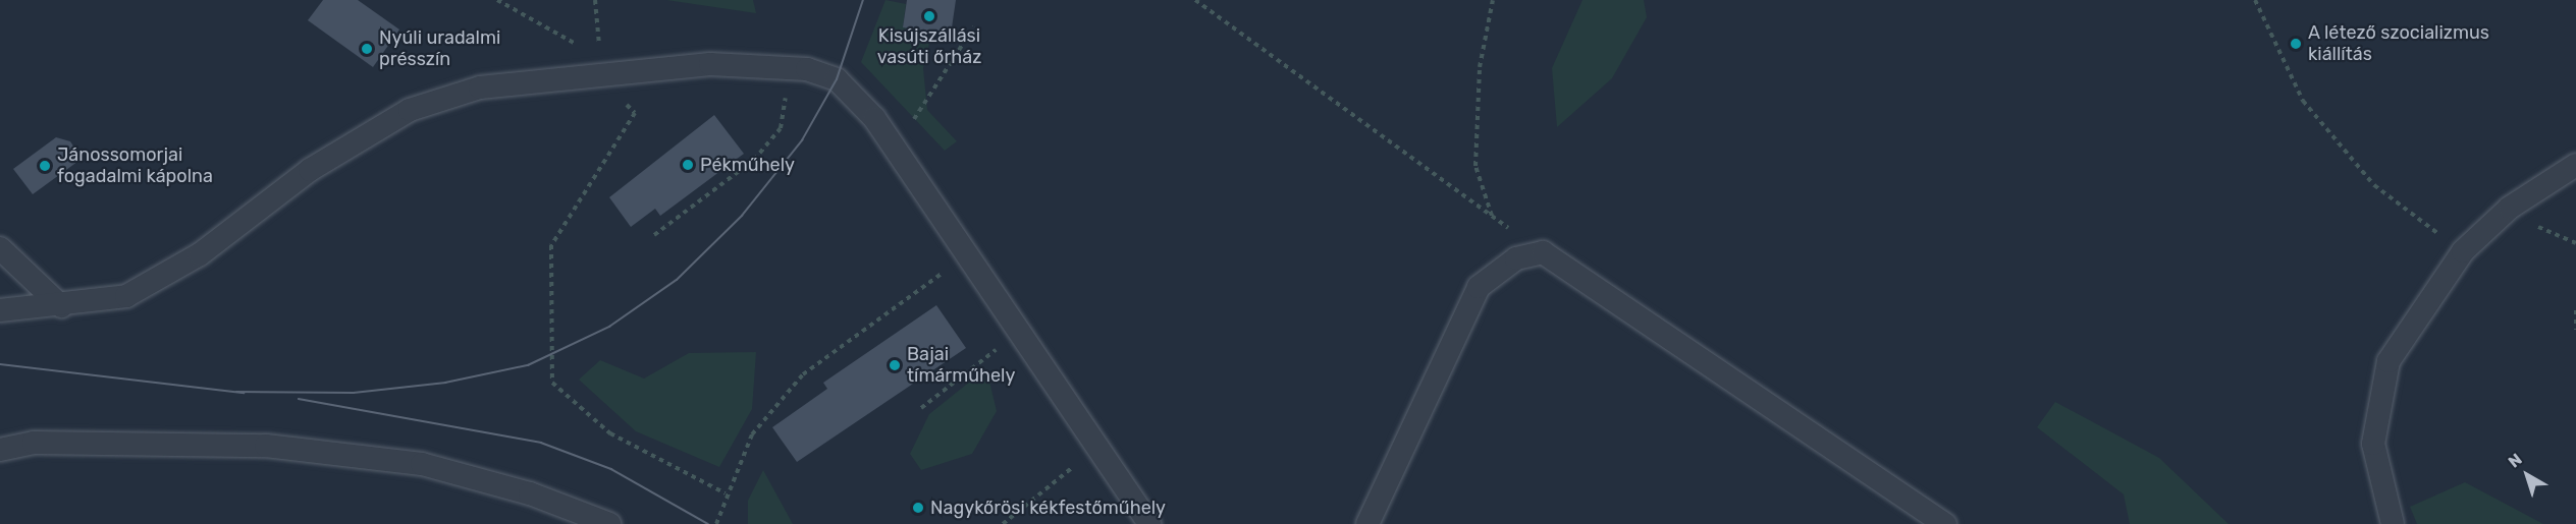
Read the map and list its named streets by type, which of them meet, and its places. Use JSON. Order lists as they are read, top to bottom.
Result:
{
  "places": [
    "Kisújszállási vasúti őrház",
    "A létező szocializmus kiállítás",
    "Nyúli uradalmi présszín",
    "Pékműhely",
    "Jánossomorjai fogadalmi kápolna",
    "Bajai tímárműhely",
    "Nagykőrösi kékfestőműhely"
  ],
  "north": "top left"
}
